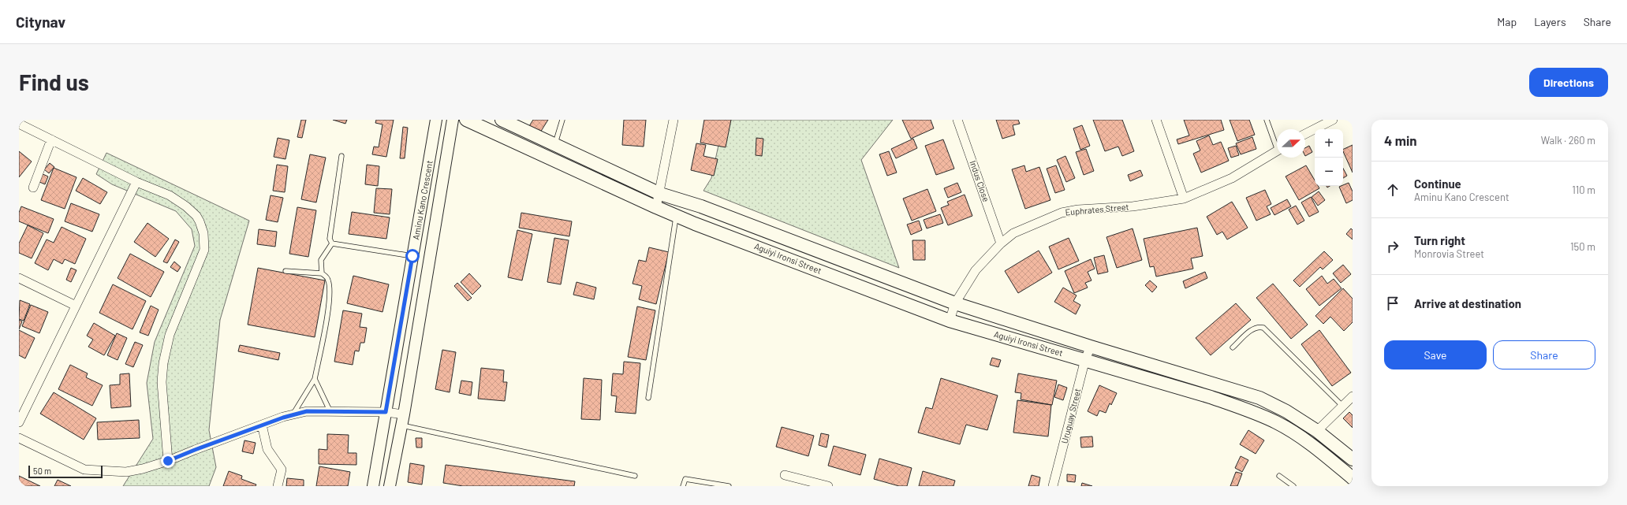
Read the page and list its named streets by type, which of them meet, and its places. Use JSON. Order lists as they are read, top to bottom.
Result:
{
  "streets": {
    "main road": ["Aguiyi Ironsi Street"],
    "street": [
      "Indus Close",
      "Aminu Kano Crescent",
      "Euphrates Street",
      "Uruguay Street"
    ]
  },
  "crossings": [
    ["Indus Close", "Euphrates Street"],
    ["Euphrates Street", "Aguiyi Ironsi Street"],
    ["Aguiyi Ironsi Street", "Uruguay Street"]
  ],
  "scale_bar": "50 m",
  "north": "right",
  "page": {
    "header": "Citynav",
    "nav": ["Map", "Layers", "Share"],
    "buttons": [
      "Directions",
      ["Save", "Share"]
    ],
    "title": "Find us",
    "heading": ["4 min", "Walk · 260 m"],
    "map_buttons": ["+", "−"],
    "list": [
      ["Continue", "Aminu Kano Crescent", "110 m"],
      ["Turn right", "Monrovia Street", "150 m"],
      "Arrive at destination"
    ],
    "scale": "50 m"
  }
}
